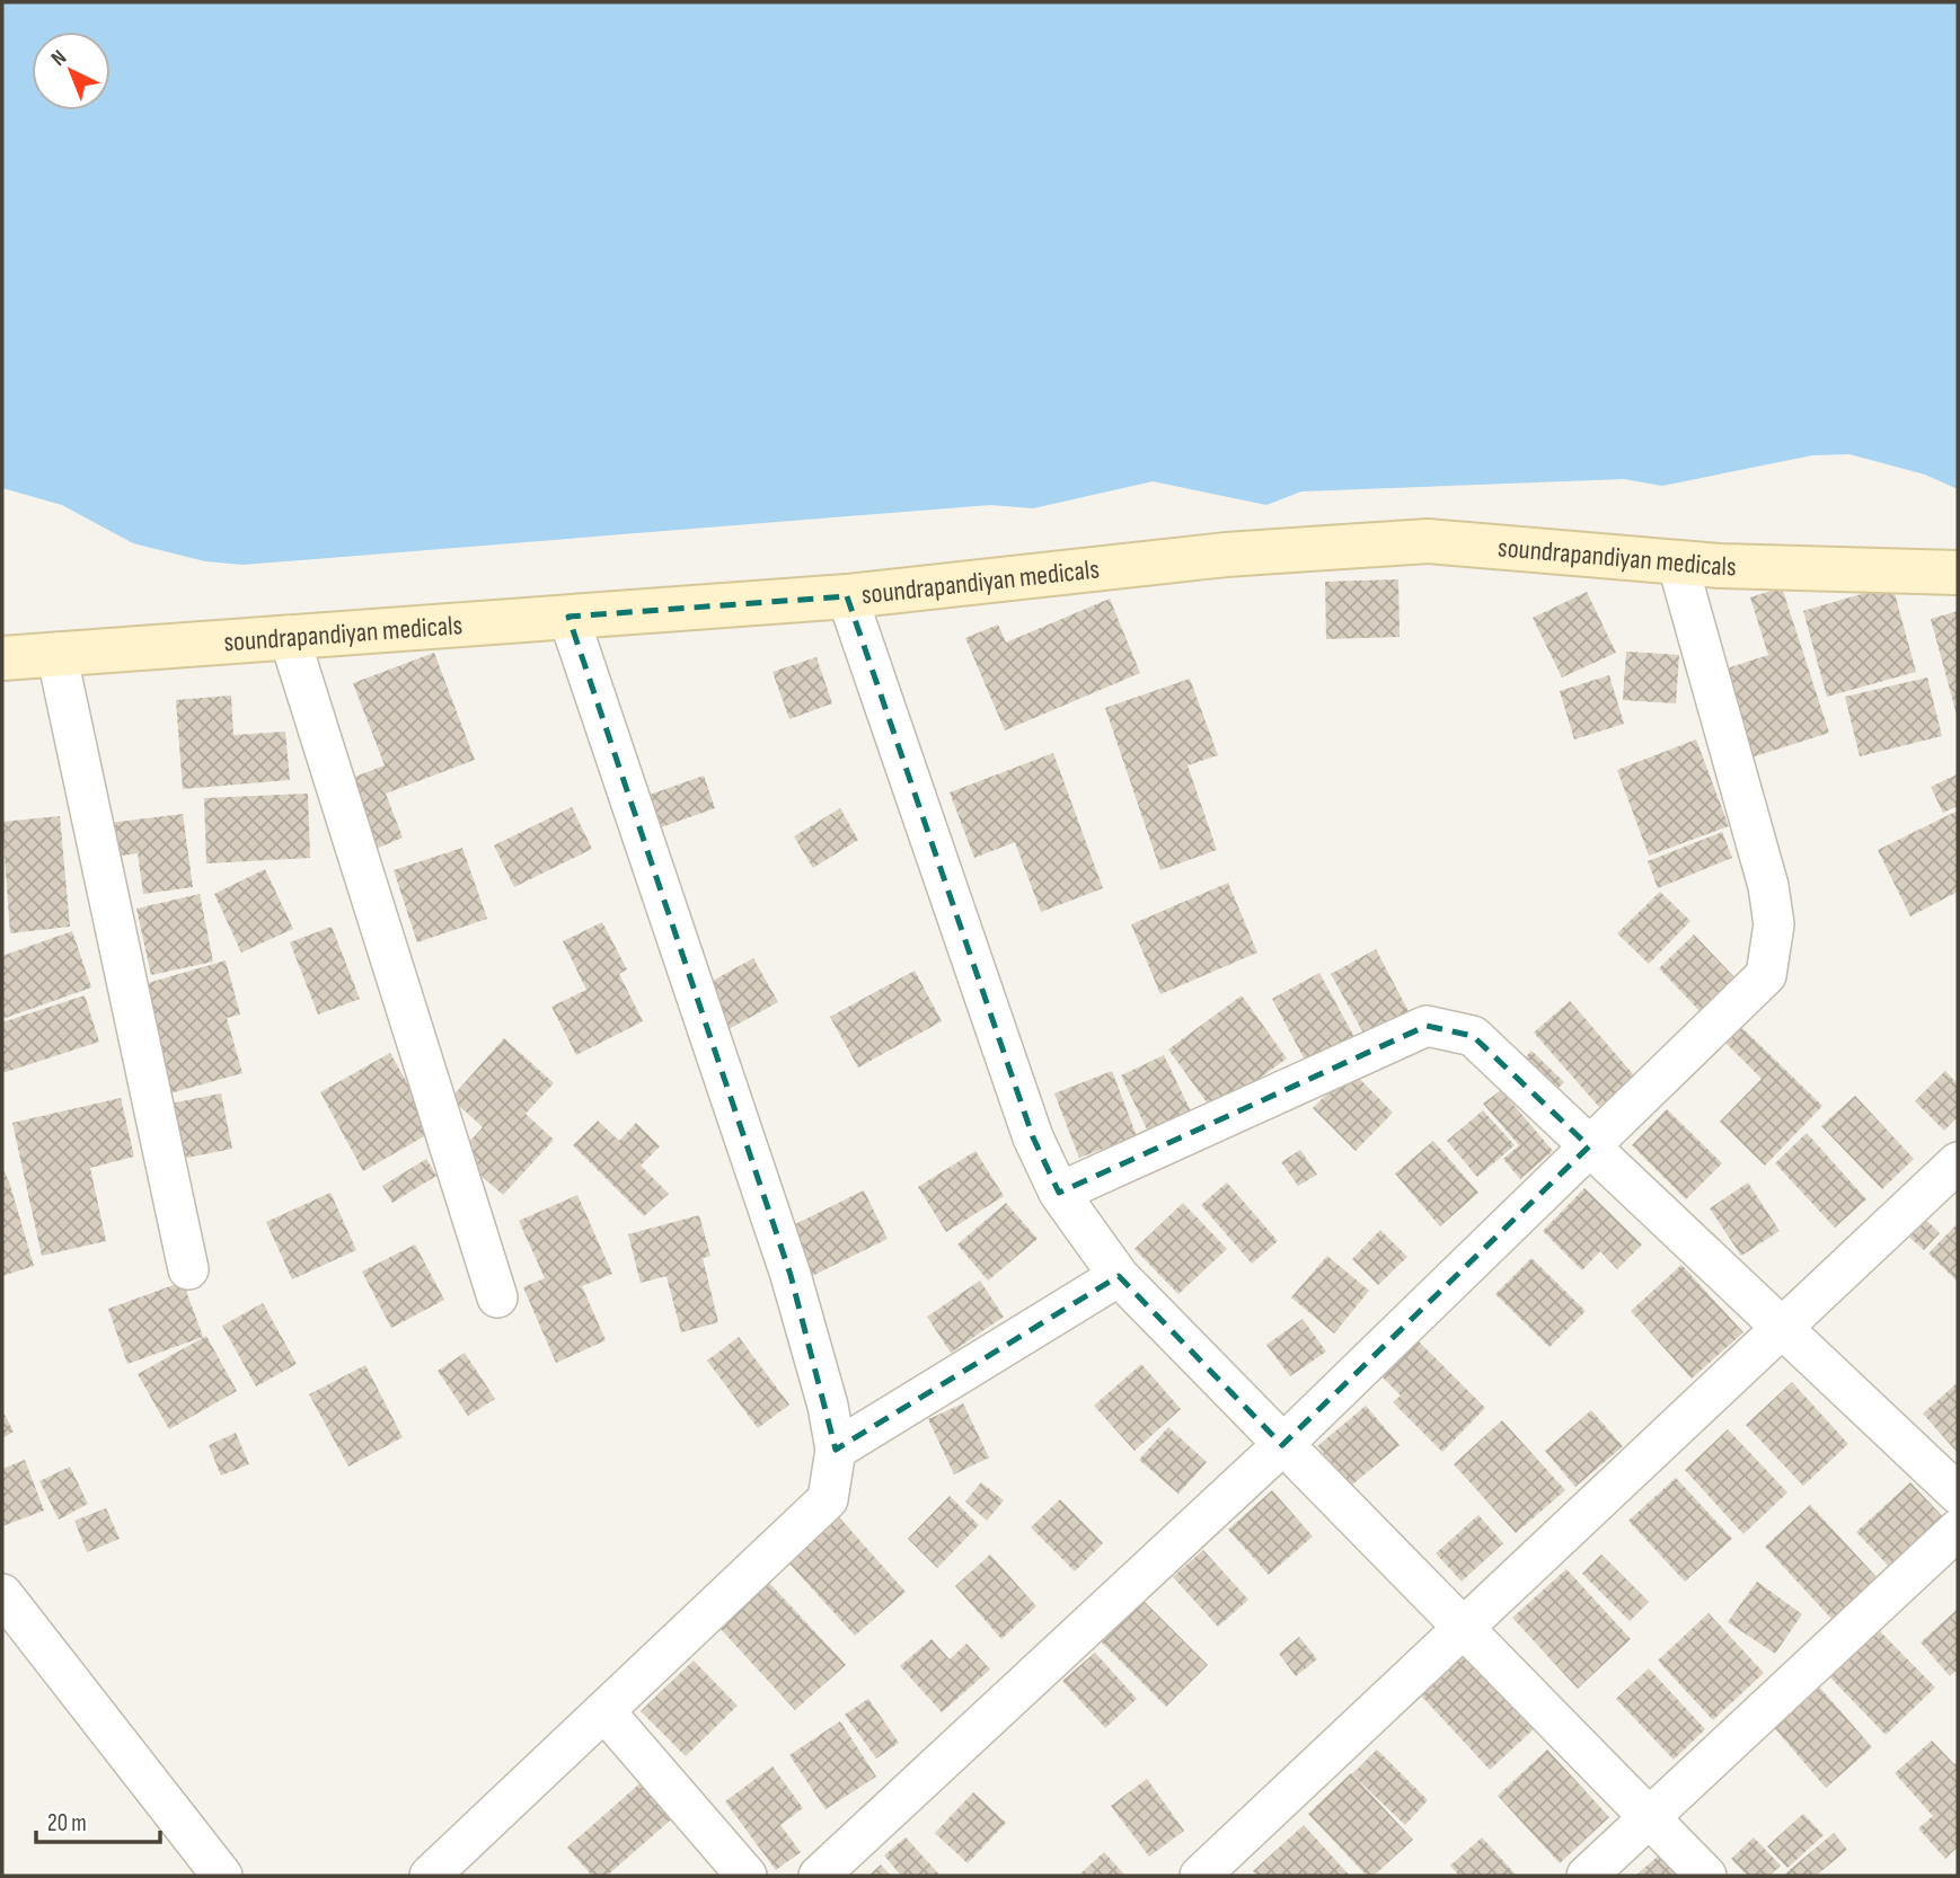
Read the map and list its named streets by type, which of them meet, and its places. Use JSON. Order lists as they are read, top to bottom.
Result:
{
  "streets": {
    "main road": ["soundrapandiyan medicals"]
  },
  "scale_bar": "20 m",
  "north": "top left"
}
